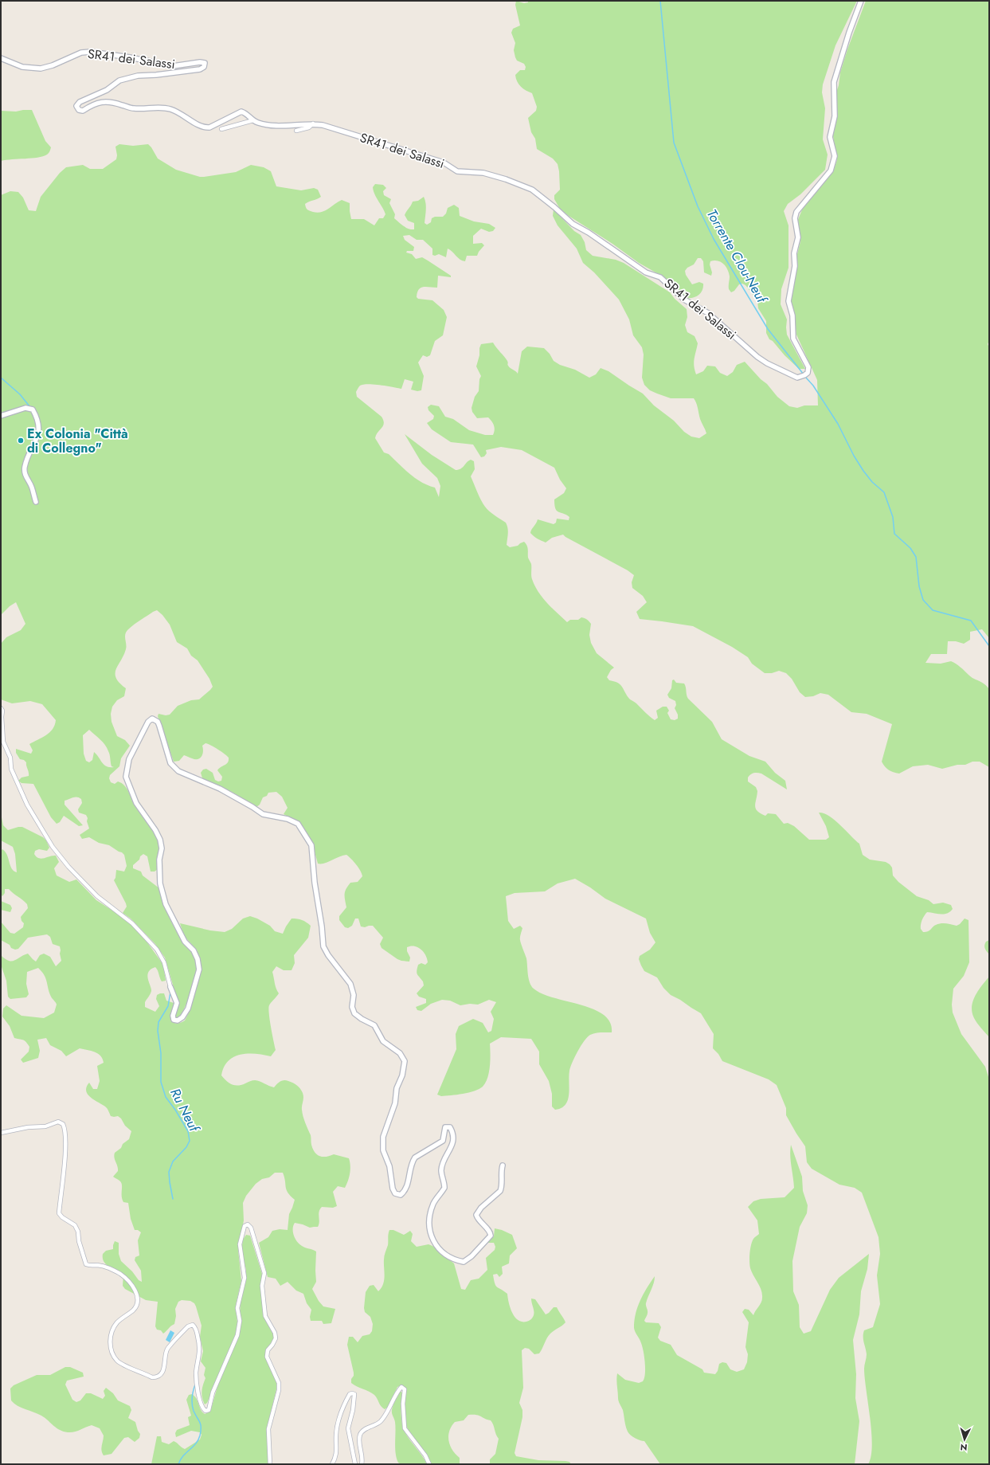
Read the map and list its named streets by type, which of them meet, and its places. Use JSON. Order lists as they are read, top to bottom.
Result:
{
  "streets": {
    "street": ["SR41 dei Salassi"]
  },
  "water": ["Torrente Clou-Neuf", "Ru Neuf"],
  "places": ["Ex Colonia \"Città di Collegno\""],
  "north": "bottom"
}
